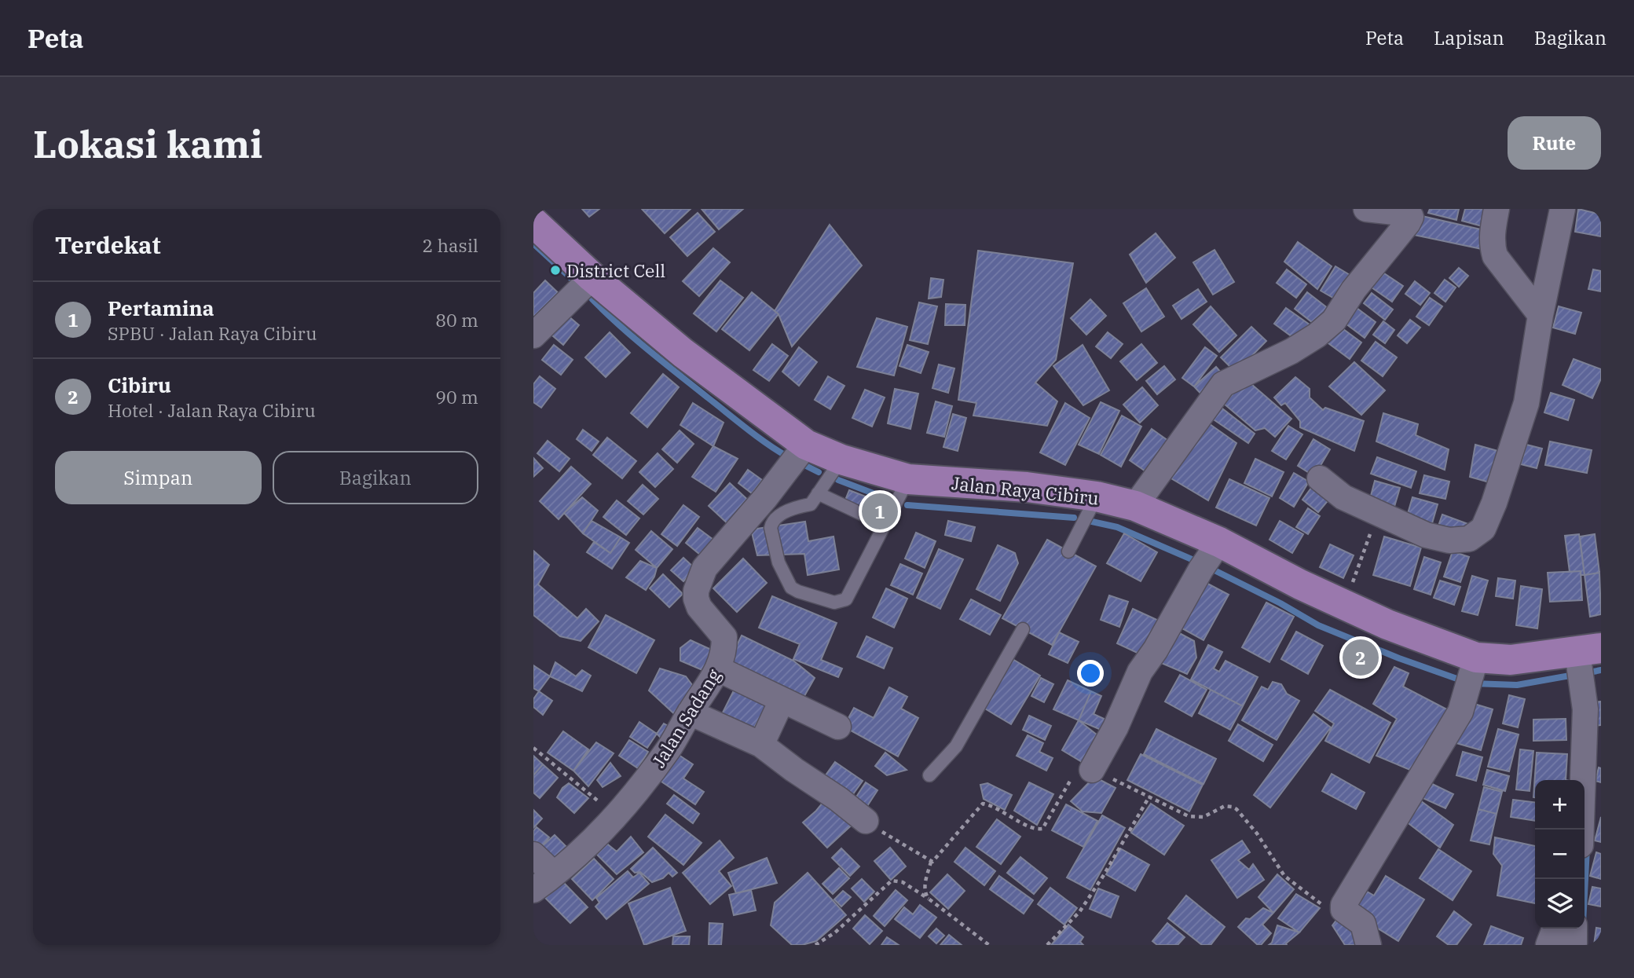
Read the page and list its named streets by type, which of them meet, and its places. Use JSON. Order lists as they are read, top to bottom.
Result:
{
  "streets": {
    "highway": ["Jalan Raya Cibiru"],
    "street": ["Jalan Sadang"]
  },
  "crossings": [
    ["Jalan Raya Cibiru", "Jalan Sadang"]
  ],
  "places": ["District Cell"],
  "page": {
    "header": "Peta",
    "nav": ["Peta", "Lapisan", "Bagikan"],
    "buttons": [
      "Rute",
      ["Simpan", "Bagikan"]
    ],
    "title": "Lokasi kami",
    "heading": ["Terdekat", "2 hasil"],
    "list": [
      {
        "mark": "1",
        "name": "Pertamina",
        "note": "SPBU · Jalan Raya Cibiru",
        "value": "80 m"
      },
      {
        "mark": "2",
        "name": "Cibiru",
        "note": "Hotel · Jalan Raya Cibiru",
        "value": "90 m"
      }
    ],
    "pins": ["1", "2"],
    "map_buttons": ["+", "−"]
  }
}
